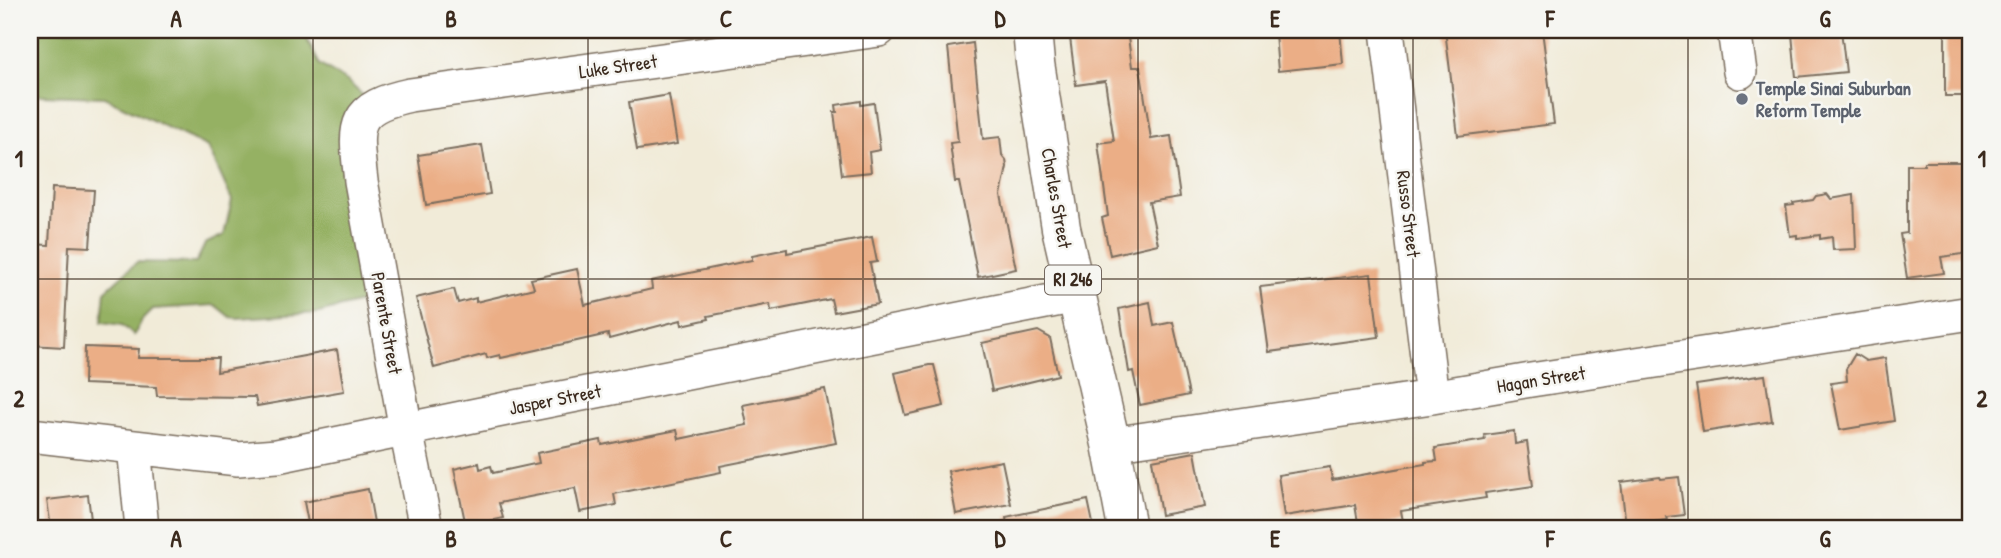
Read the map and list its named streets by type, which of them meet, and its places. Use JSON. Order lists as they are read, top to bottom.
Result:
{
  "streets": {
    "main road": ["Charles Street", "RI 246"],
    "street": [
      "Luke Street",
      "Russo Street",
      "Parente Street",
      "Hagan Street",
      "Jasper Street"
    ]
  },
  "crossings": [
    ["Luke Street", "Parente Street"],
    ["Charles Street", "Hagan Street"],
    ["Charles Street", "Jasper Street"],
    ["Russo Street", "Hagan Street"],
    ["Parente Street", "Jasper Street"]
  ],
  "places": ["Temple Sinai Suburban Reform Temple"],
  "grid": {
    "columns": [
      "A",
      "B",
      "C",
      "D",
      "E",
      "F",
      "G"
    ],
    "rows": ["1", "2"]
  }
}
